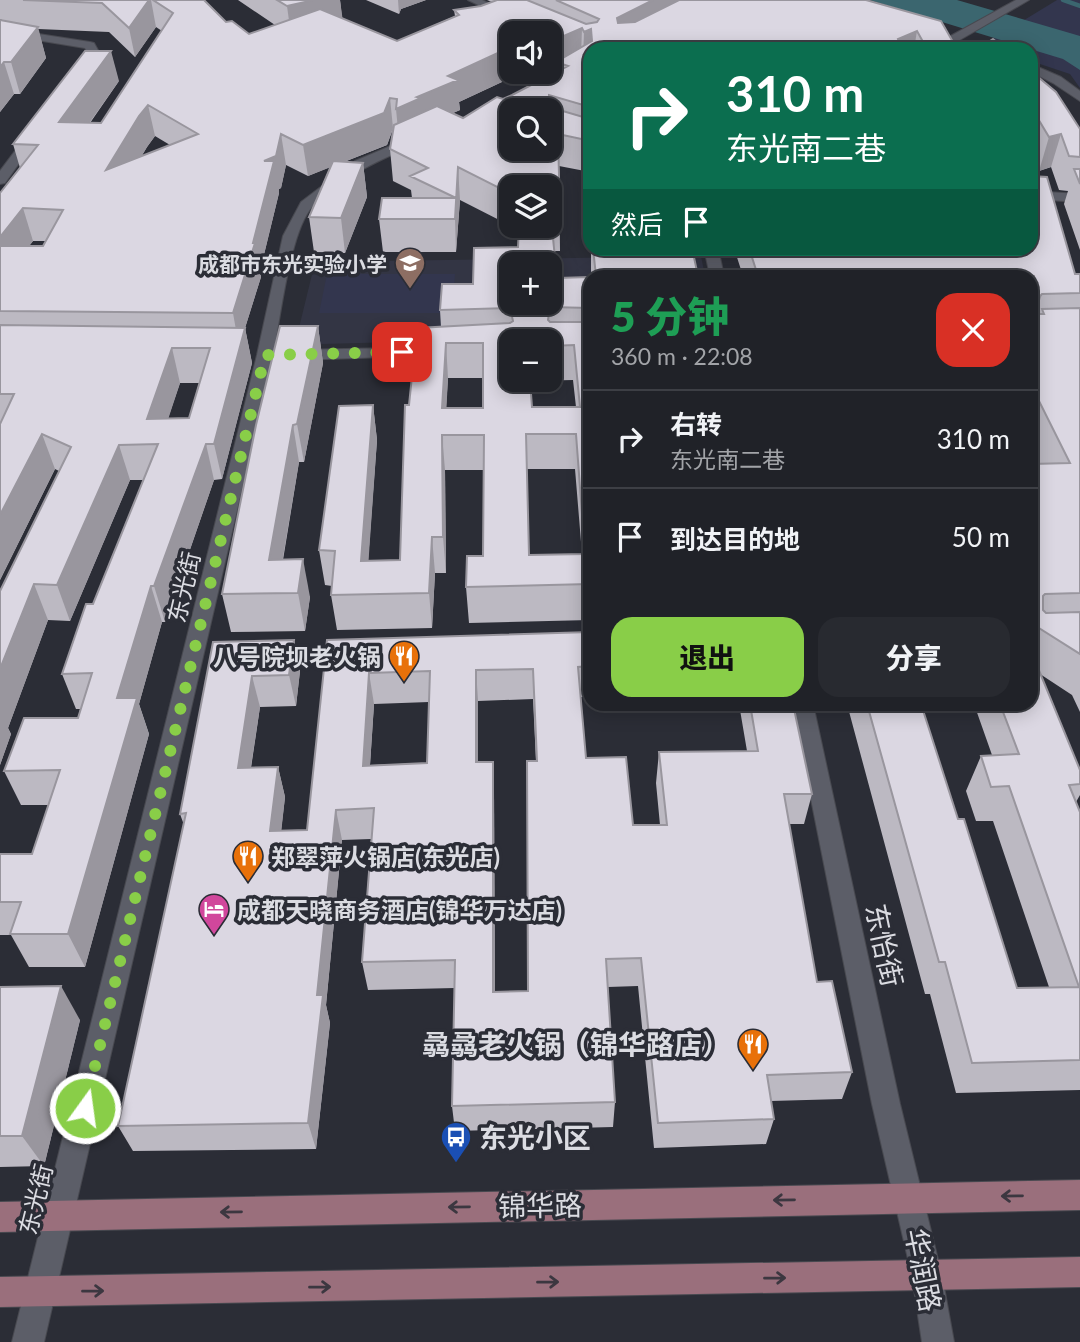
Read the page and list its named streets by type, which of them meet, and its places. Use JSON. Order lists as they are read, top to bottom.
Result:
{
  "streets": {
    "main road": ["锦华路"],
    "street": ["东光街", "东怡街", "华润路"]
  },
  "crossings": [
    ["东光街", "锦华路"],
    ["东怡街", "锦华路"],
    ["东怡街", "华润路"],
    ["锦华路", "华润路"]
  ],
  "places": {
    "school or university": ["成都市东光实验小学"],
    "restaurant": ["八号院坝老火锅", "郑翠萍火锅店(东光店)", "骉骉老火锅（锦华路店）"],
    "hotel": ["成都天晓商务酒店(锦华万达店)"],
    "bus stop": ["东光小区"]
  },
  "page": {
    "map_buttons": ["+", "−"],
    "turn": ["310 m", "东光南二巷"],
    "then": "然后",
    "heading": ["5 分钟", "360 m · 22:08"],
    "list": [
      {
        "name": "右转",
        "note": "东光南二巷",
        "value": "310 m"
      },
      {
        "name": "到达目的地",
        "value": "50 m"
      }
    ],
    "buttons": ["退出", "分享"]
  }
}
